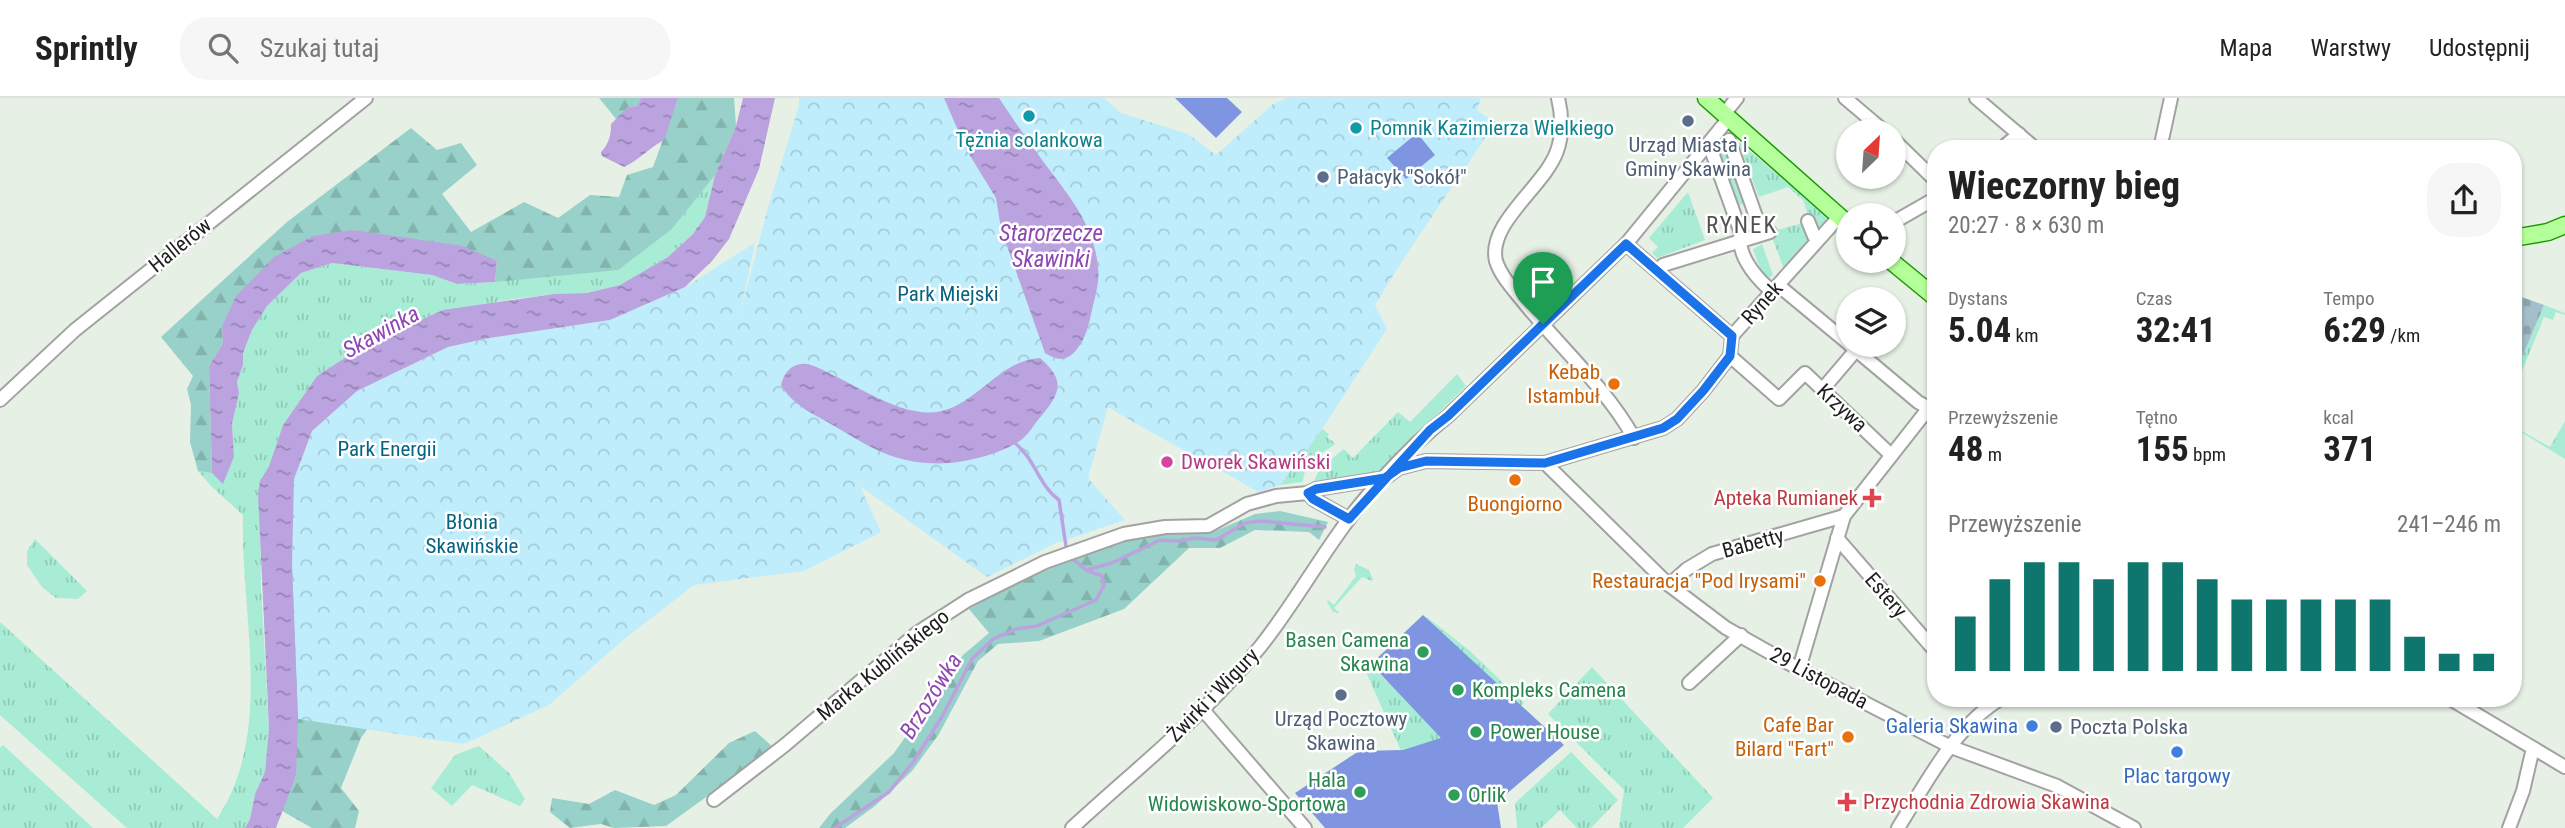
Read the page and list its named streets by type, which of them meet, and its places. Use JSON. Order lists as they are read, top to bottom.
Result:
{
  "streets": {
    "main road": ["Rynek"],
    "street": [
      "Hallerów",
      "Krzywa",
      "Babetty",
      "Estery",
      "Marka Kublińskiego",
      "29 Listopada",
      "Żwirki i Wigury"
    ]
  },
  "crossings": [
    ["Rynek", "Żwirki i Wigury"],
    ["Babetty", "29 Listopada"],
    ["Marka Kublińskiego", "Żwirki i Wigury"]
  ],
  "districts": ["RYNEK"],
  "water": ["Starorzecze Skawinki", "Skawinka", "Brzozówka"],
  "parks": ["Park Miejski", "Park Energii", "Błonia Skawińskie"],
  "places": {
    "other": [
      "Tężnia solankowa",
      "Urząd Miasta i Gminy Skawina",
      "Pomnik Kazimierza Wielkiego",
      "Pałacyk \"Sokół\"",
      "Kebab Istambuł",
      "Dworek Skawiński",
      "Buongiorno",
      "Restauracja \"Pod Irysami\"",
      "Basen Camena Skawina",
      "Kompleks Camena",
      "Urząd Pocztowy Skawina",
      "Galeria Skawina",
      "Poczta Polska",
      "Power House",
      "Cafe Bar Bilard \"Fart\"",
      "Plac targowy",
      "Hala Widowiskowo-Sportowa",
      "Orlik"
    ],
    "health": ["Apteka Rumianek", "Przychodnia Zdrowia Skawina"]
  },
  "north": "top right",
  "page": {
    "header": "Sprintly",
    "search": "Szukaj tutaj",
    "nav": ["Mapa", "Warstwy", "Udostępnij"],
    "heading": ["Wieczorny bieg", "20:27 · 8 × 630 m"],
    "stats": [
      ["Dystans", "5.04 km"],
      ["Czas", "32:41"],
      ["Tempo", "6:29 /km"],
      ["Przewyższenie", "48 m"],
      ["Tętno", "155 bpm"],
      ["kcal", "371"]
    ],
    "chart": ["Przewyższenie", "241–246 m"]
  }
}
